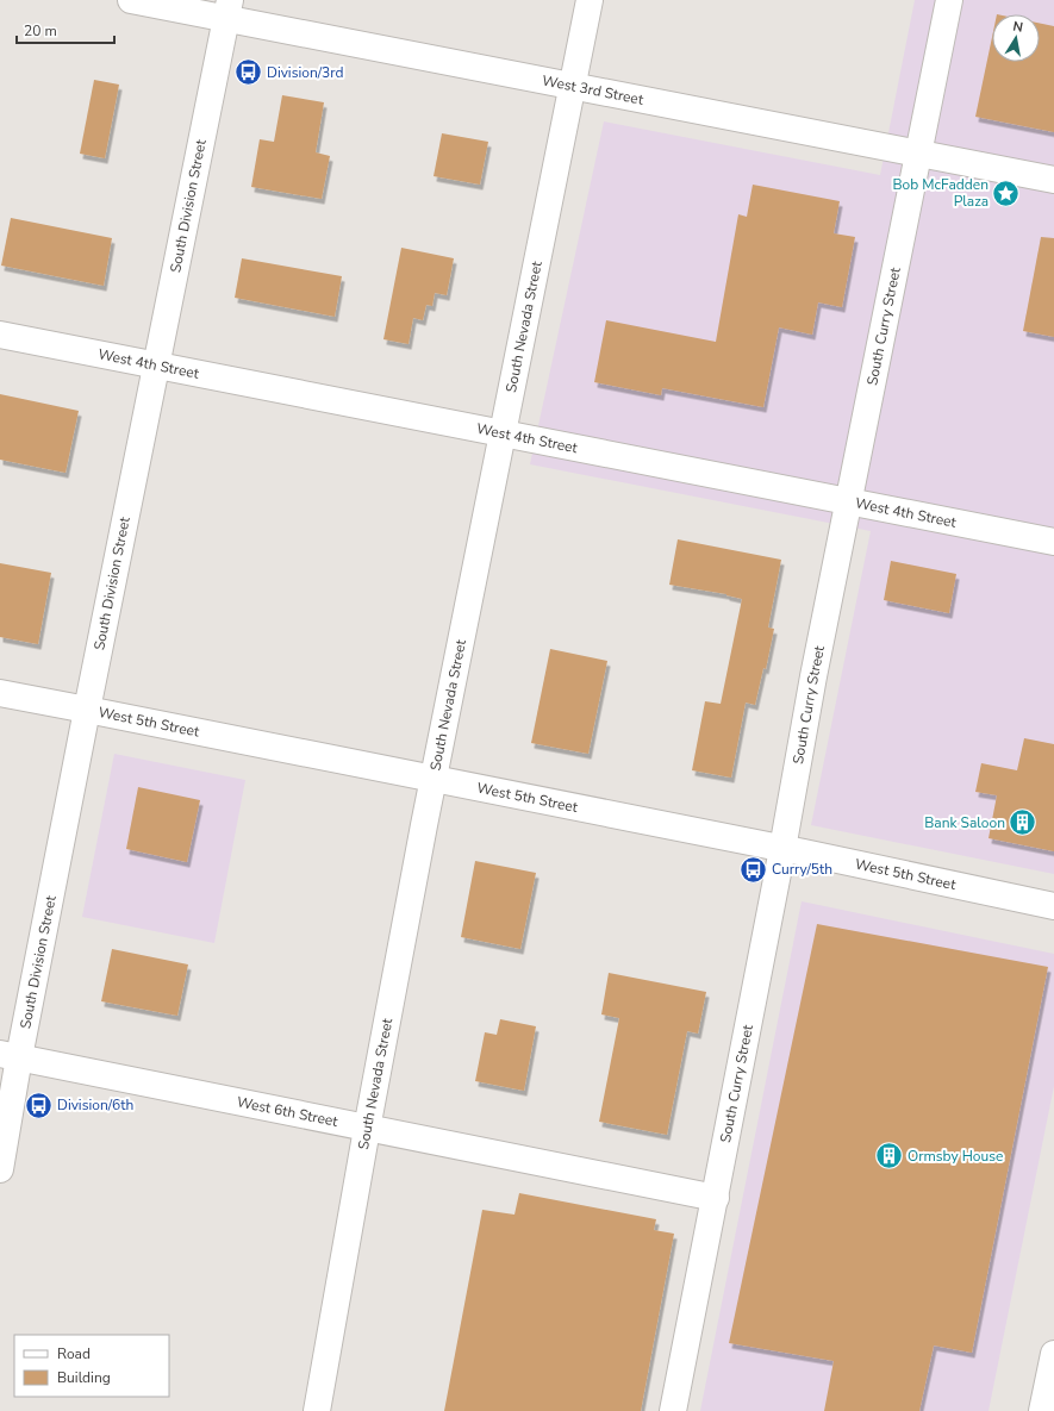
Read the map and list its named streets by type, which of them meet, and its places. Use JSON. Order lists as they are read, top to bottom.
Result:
{
  "streets": {
    "street": [
      "West 3rd Street",
      "South Division Street",
      "South Nevada Street",
      "South Curry Street",
      "West 4th Street",
      "West 5th Street",
      "West 6th Street"
    ]
  },
  "crossings": [
    ["West 3rd Street", "South Division Street"],
    ["West 3rd Street", "South Nevada Street"],
    ["West 3rd Street", "South Curry Street"],
    ["South Division Street", "West 4th Street"],
    ["South Division Street", "West 5th Street"],
    ["South Division Street", "West 6th Street"],
    ["South Nevada Street", "West 4th Street"],
    ["South Nevada Street", "West 5th Street"],
    ["South Nevada Street", "West 6th Street"],
    ["South Curry Street", "West 4th Street"],
    ["South Curry Street", "West 5th Street"],
    ["South Curry Street", "West 6th Street"]
  ],
  "places": {
    "bus stop": ["Division/3rd", "Curry/5th", "Division/6th"],
    "place": ["Bob McFadden Plaza"],
    "building": ["Bank Saloon", "Ormsby House"]
  },
  "legend": ["Road", "Building"],
  "scale_bar": "20 m",
  "north": "top"
}
